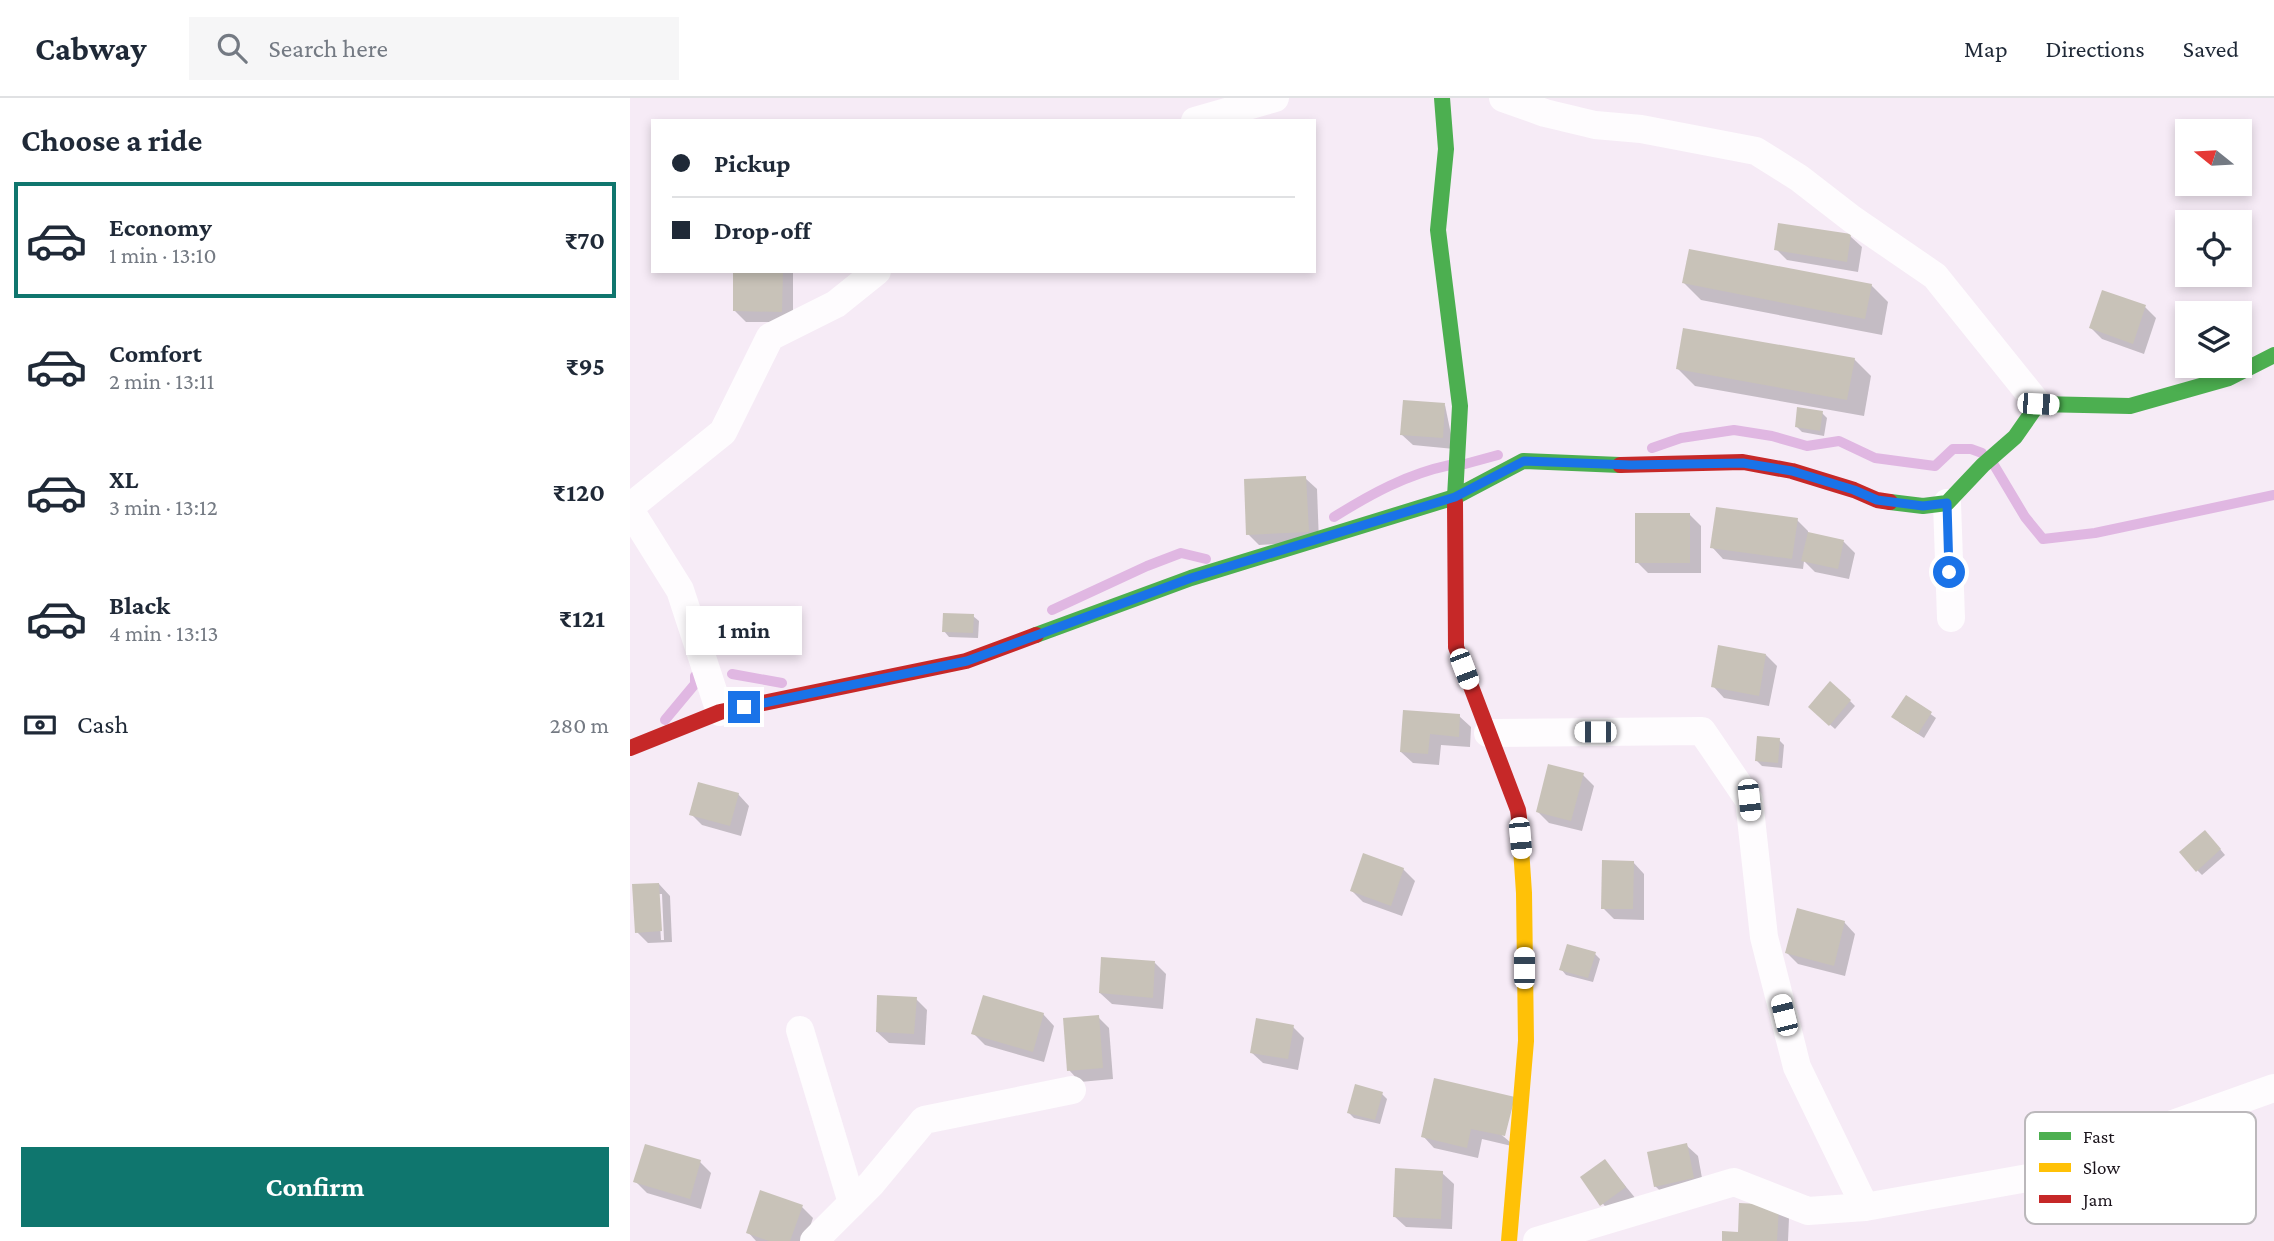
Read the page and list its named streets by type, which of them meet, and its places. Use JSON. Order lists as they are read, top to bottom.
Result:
{
  "legend": ["Fast", "Slow", "Jam"],
  "north": "left",
  "page": {
    "header": "Cabway",
    "search": "Search here",
    "nav": ["Map", "Directions", "Saved"],
    "heading": "Choose a ride",
    "banner": ["Pickup", "Drop-off"],
    "list": [
      {
        "name": "Economy",
        "note": "1 min · 13:10",
        "value": "₹70"
      },
      {
        "name": "Comfort",
        "note": "2 min · 13:11",
        "value": "₹95"
      },
      {
        "name": "XL",
        "note": "3 min · 13:12",
        "value": "₹120"
      },
      {
        "name": "Black",
        "note": "4 min · 13:13",
        "value": "₹121"
      }
    ],
    "bubble": "1 min",
    "pay": ["Cash", "280 m"],
    "buttons": "Confirm"
  }
}
